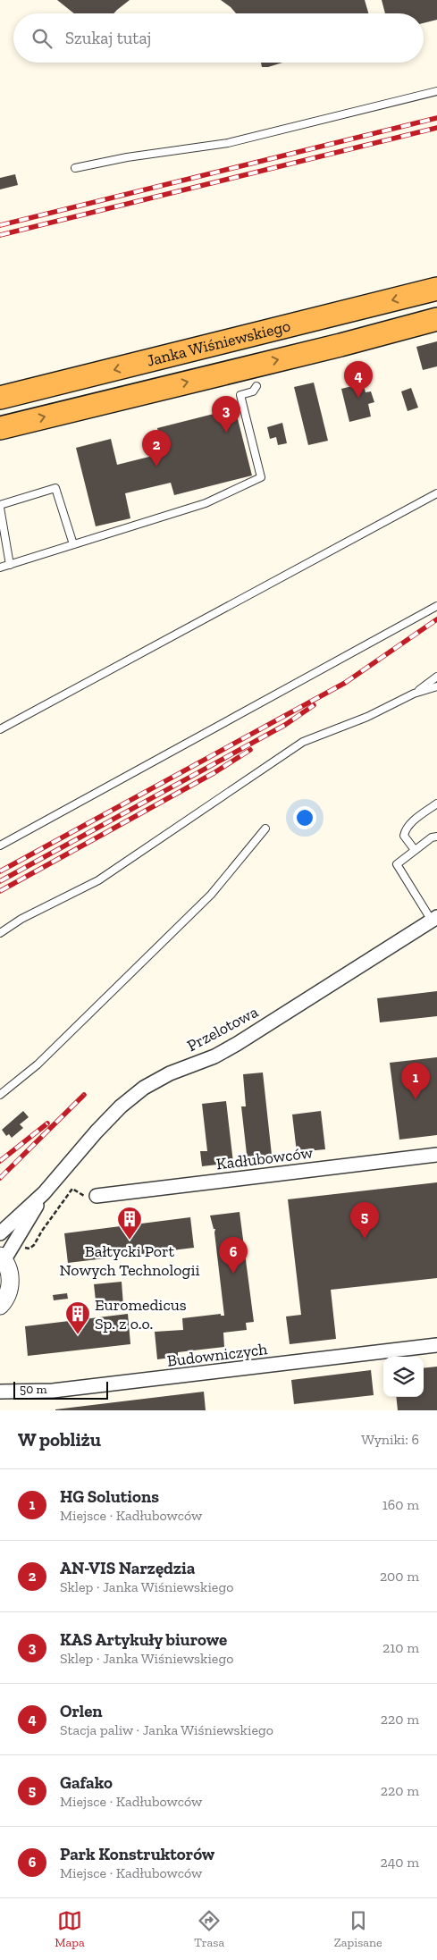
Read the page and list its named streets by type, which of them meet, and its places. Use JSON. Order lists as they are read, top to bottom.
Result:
{
  "streets": {
    "highway": ["Janka Wiśniewskiego"],
    "street": ["Przelotowa", "Kadłubowców", "Budowniczych"]
  },
  "places": {
    "building": ["Bałtycki Port Nowych Technologii", "Euromedicus Sp. z o.o."]
  },
  "scale_bar": "50 m",
  "page": {
    "search": "Szukaj tutaj",
    "pins": [
      "4",
      "3",
      "2",
      "1",
      "5",
      "6"
    ],
    "scale": "50 m",
    "heading": ["W pobliżu", "Wyniki: 6"],
    "list": [
      {
        "mark": "1",
        "name": "HG Solutions",
        "note": "Miejsce · Kadłubowców",
        "value": "160 m"
      },
      {
        "mark": "2",
        "name": "AN-VIS Narzędzia",
        "note": "Sklep · Janka Wiśniewskiego",
        "value": "200 m"
      },
      {
        "mark": "3",
        "name": "KAS Artykuły biurowe",
        "note": "Sklep · Janka Wiśniewskiego",
        "value": "210 m"
      },
      {
        "mark": "4",
        "name": "Orlen",
        "note": "Stacja paliw · Janka Wiśniewskiego",
        "value": "220 m"
      },
      {
        "mark": "5",
        "name": "Gafako",
        "note": "Miejsce · Kadłubowców",
        "value": "220 m"
      },
      {
        "mark": "6",
        "name": "Park Konstruktorów",
        "note": "Miejsce · Kadłubowców",
        "value": "240 m"
      }
    ],
    "nav": ["Mapa", "Trasa", "Zapisane"]
  }
}
